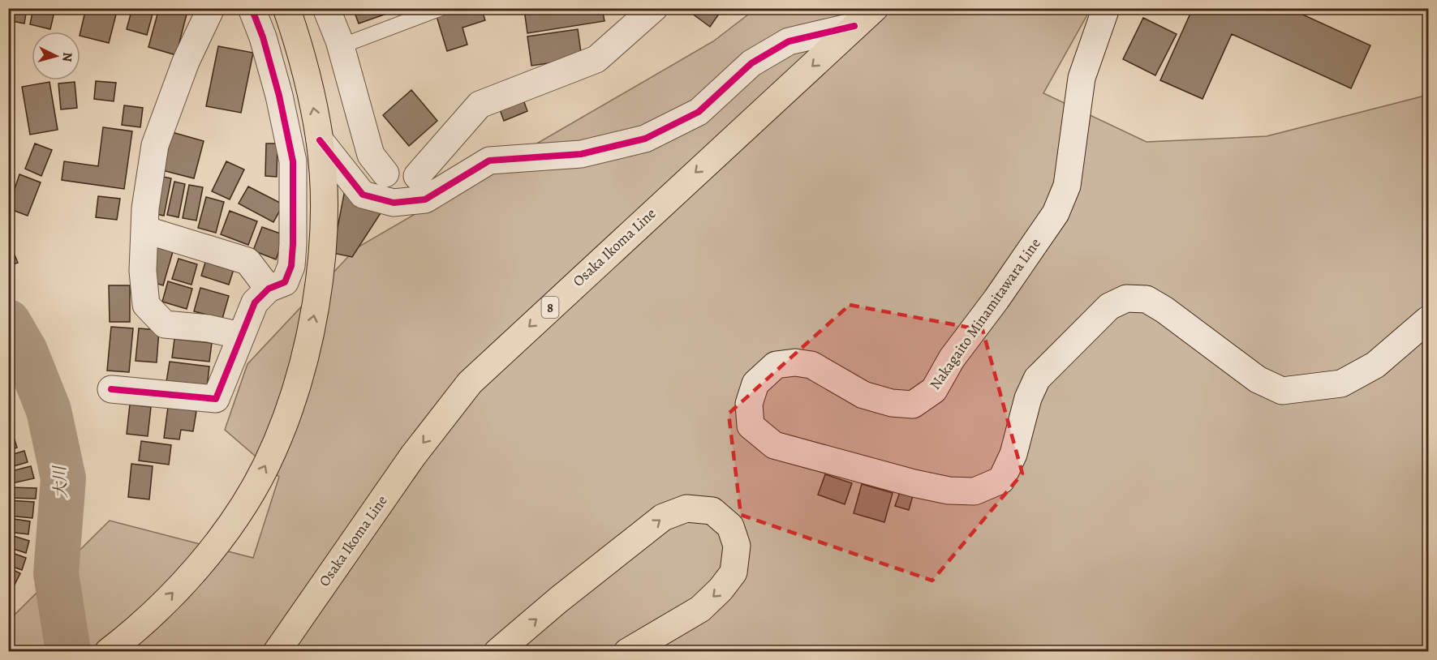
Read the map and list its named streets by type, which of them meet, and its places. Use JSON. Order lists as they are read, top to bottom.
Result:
{
  "streets": {
    "main road": ["Osaka Ikoma Line", "8"],
    "street": ["Nakagaito Minamitawara Line"]
  },
  "one_way": ["Osaka Ikoma Line"],
  "water": ["大川"],
  "north": "right"
}
